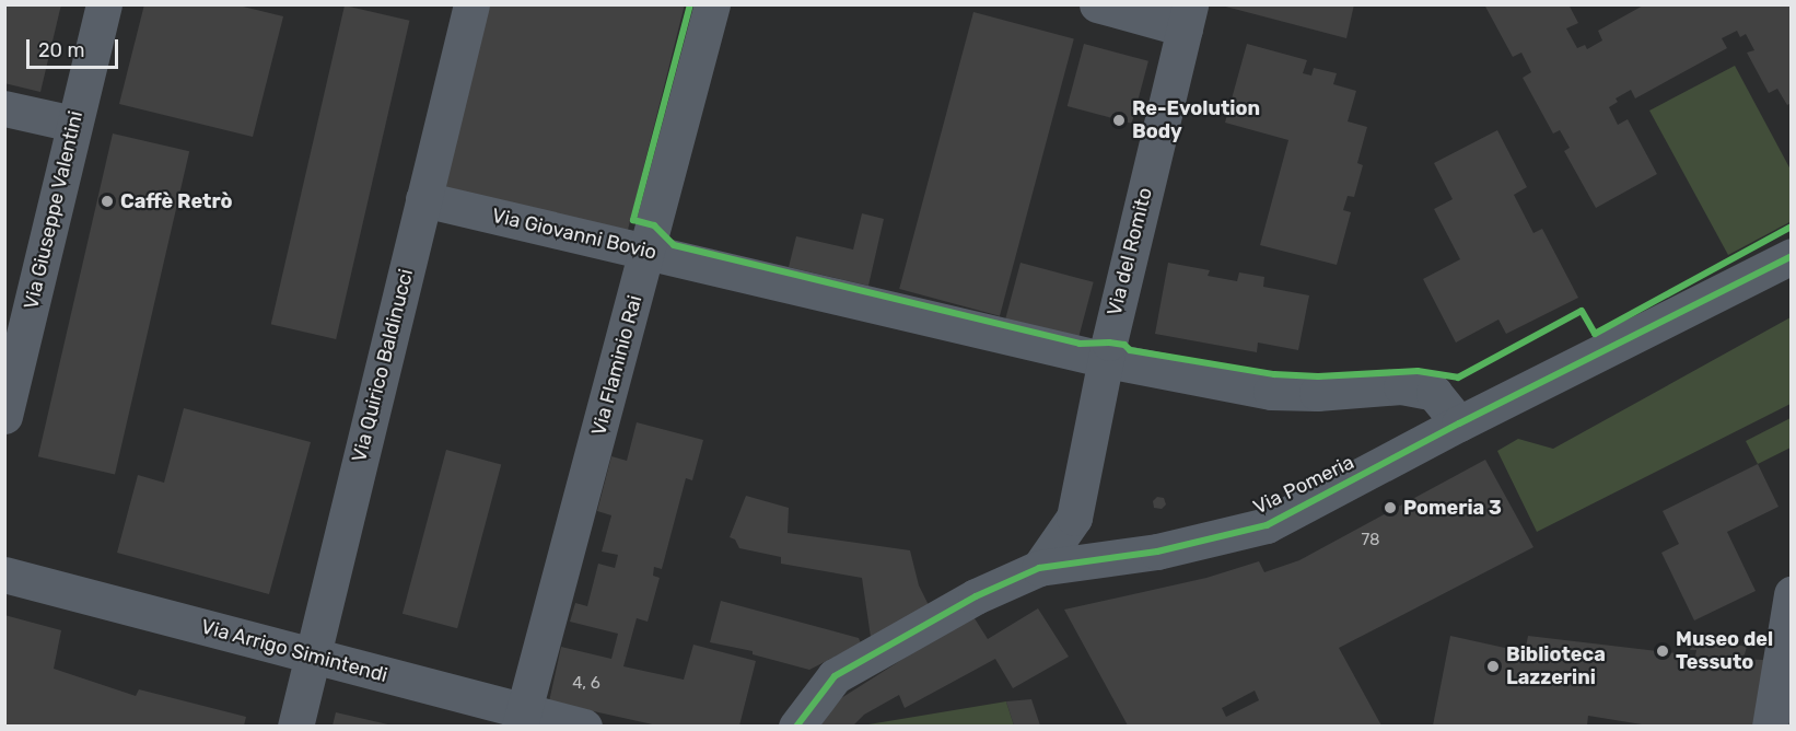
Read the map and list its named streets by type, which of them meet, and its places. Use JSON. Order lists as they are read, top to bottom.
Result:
{
  "streets": {
    "street": [
      "Via Giuseppe Valentini",
      "Via Giovanni Bovio",
      "Via del Romito",
      "Via Quirico Baldinucci",
      "Via Flaminio Rai",
      "Via Pomeria",
      "Via Arrigo Simintendi"
    ]
  },
  "crossings": [
    ["Via Giovanni Bovio", "Via del Romito"],
    ["Via Giovanni Bovio", "Via Quirico Baldinucci"],
    ["Via Giovanni Bovio", "Via Flaminio Rai"],
    ["Via Giovanni Bovio", "Via Pomeria"],
    ["Via del Romito", "Via Pomeria"],
    ["Via Quirico Baldinucci", "Via Arrigo Simintendi"],
    ["Via Flaminio Rai", "Via Arrigo Simintendi"]
  ],
  "places": [
    "Re-Evolution Body",
    "Caffè Retrò",
    "Pomeria 3",
    "Museo del Tessuto",
    "Biblioteca Lazzerini"
  ],
  "house_numbers": ["78", "4, 6"],
  "scale_bar": "20 m"
}
